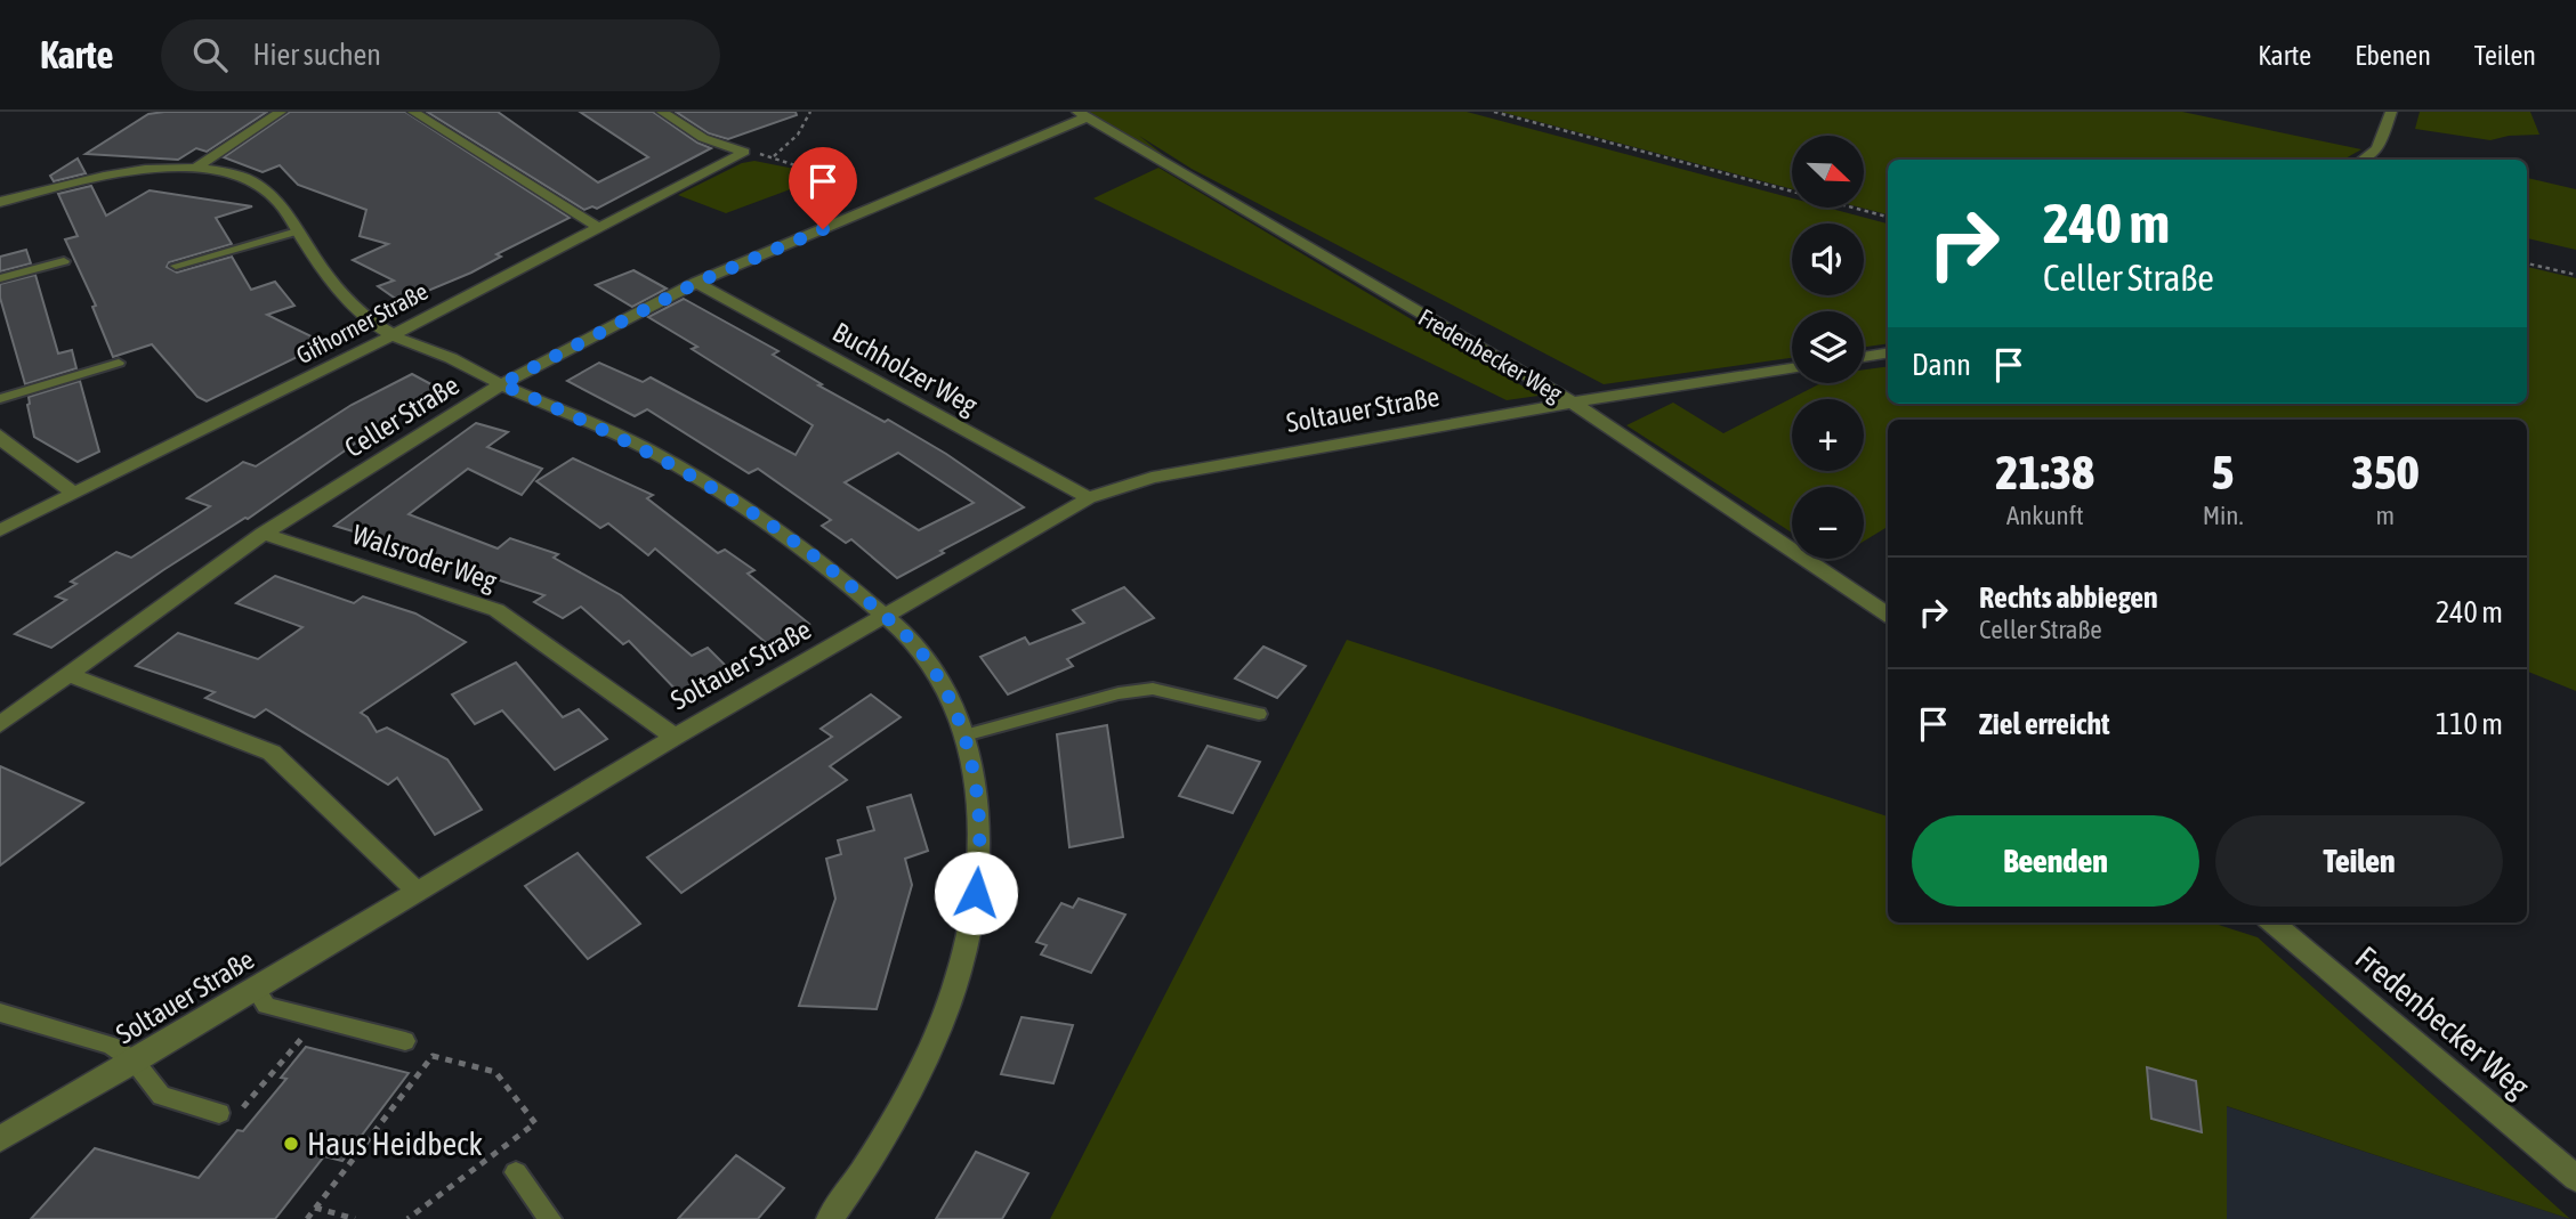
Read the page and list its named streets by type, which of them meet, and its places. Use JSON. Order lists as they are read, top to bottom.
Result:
{
  "streets": {
    "street": [
      "Gifhorner Straße",
      "Fredenbecker Weg",
      "Buchholzer Weg",
      "Soltauer Straße",
      "Celler Straße",
      "Walsroder Weg"
    ]
  },
  "crossings": [
    ["Fredenbecker Weg", "Soltauer Straße"],
    ["Fredenbecker Weg", "Celler Straße"],
    ["Buchholzer Weg", "Soltauer Straße"],
    ["Buchholzer Weg", "Celler Straße"],
    ["Soltauer Straße", "Walsroder Weg"],
    ["Celler Straße", "Walsroder Weg"]
  ],
  "places": ["Haus Heidbeck"],
  "north": "bottom right",
  "page": {
    "header": "Karte",
    "search": "Hier suchen",
    "nav": ["Karte", "Ebenen", "Teilen"],
    "map_buttons": ["+", "−"],
    "turn": ["240 m", "Celler Straße"],
    "then": "Dann",
    "eta": [
      "21:38",
      "Ankunft",
      "5",
      "Min.",
      "350",
      "m"
    ],
    "list": [
      {
        "name": "Rechts abbiegen",
        "note": "Celler Straße",
        "value": "240 m"
      },
      {
        "name": "Ziel erreicht",
        "value": "110 m"
      }
    ],
    "buttons": ["Beenden", "Teilen"]
  }
}
